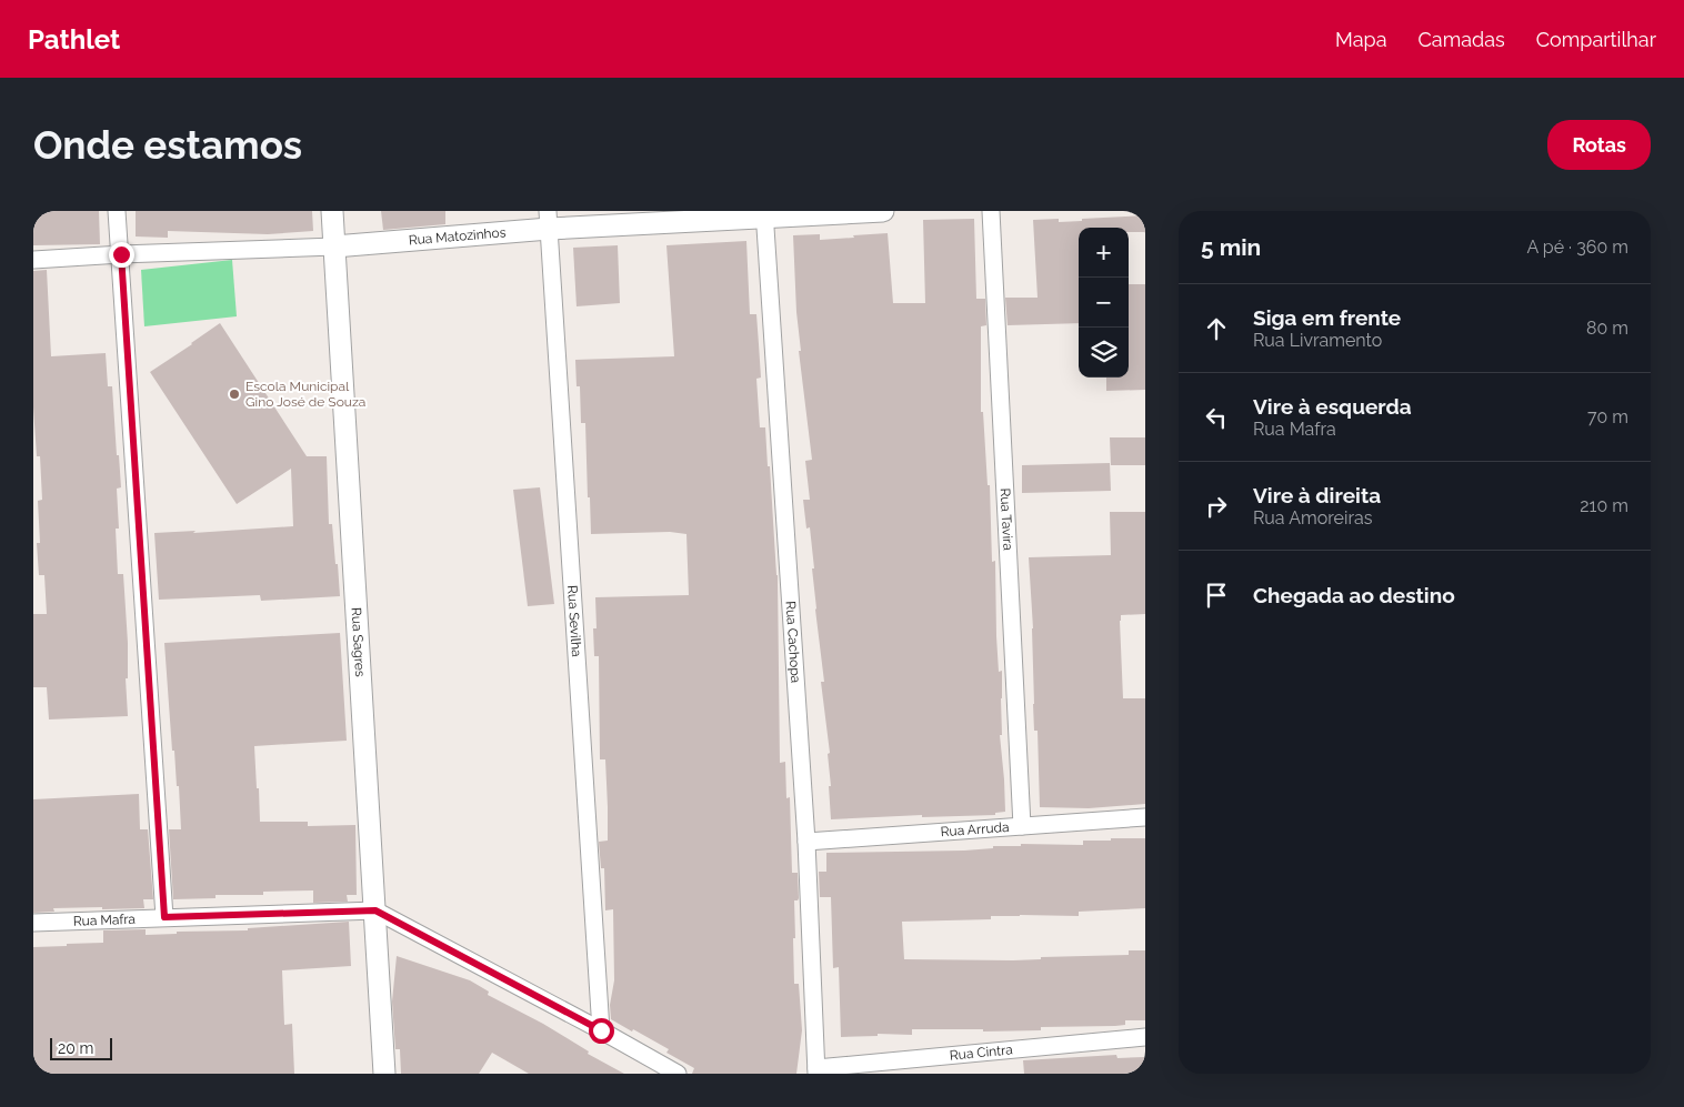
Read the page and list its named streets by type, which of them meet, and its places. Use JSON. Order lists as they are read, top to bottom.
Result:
{
  "streets": {
    "street": [
      "Rua Matozinhos",
      "Rua Tavira",
      "Rua Sevilha",
      "Rua Sagres",
      "Rua Cachopa",
      "Rua Arruda",
      "Rua Mafra",
      "Rua Cintra"
    ]
  },
  "crossings": [
    ["Rua Matozinhos", "Rua Sevilha"],
    ["Rua Matozinhos", "Rua Sagres"],
    ["Rua Matozinhos", "Rua Cachopa"],
    ["Rua Tavira", "Rua Arruda"],
    ["Rua Sagres", "Rua Mafra"],
    ["Rua Cachopa", "Rua Arruda"],
    ["Rua Cachopa", "Rua Cintra"]
  ],
  "places": ["Escola Municipal Gino José de Souza"],
  "scale_bar": "20 m",
  "page": {
    "header": "Pathlet",
    "nav": ["Mapa", "Camadas", "Compartilhar"],
    "buttons": "Rotas",
    "title": "Onde estamos",
    "heading": ["5 min", "A pé · 360 m"],
    "map_buttons": ["+", "−"],
    "list": [
      ["Siga em frente", "Rua Livramento", "80 m"],
      ["Vire à esquerda", "Rua Mafra", "70 m"],
      ["Vire à direita", "Rua Amoreiras", "210 m"],
      "Chegada ao destino"
    ],
    "scale": "20 m"
  }
}
